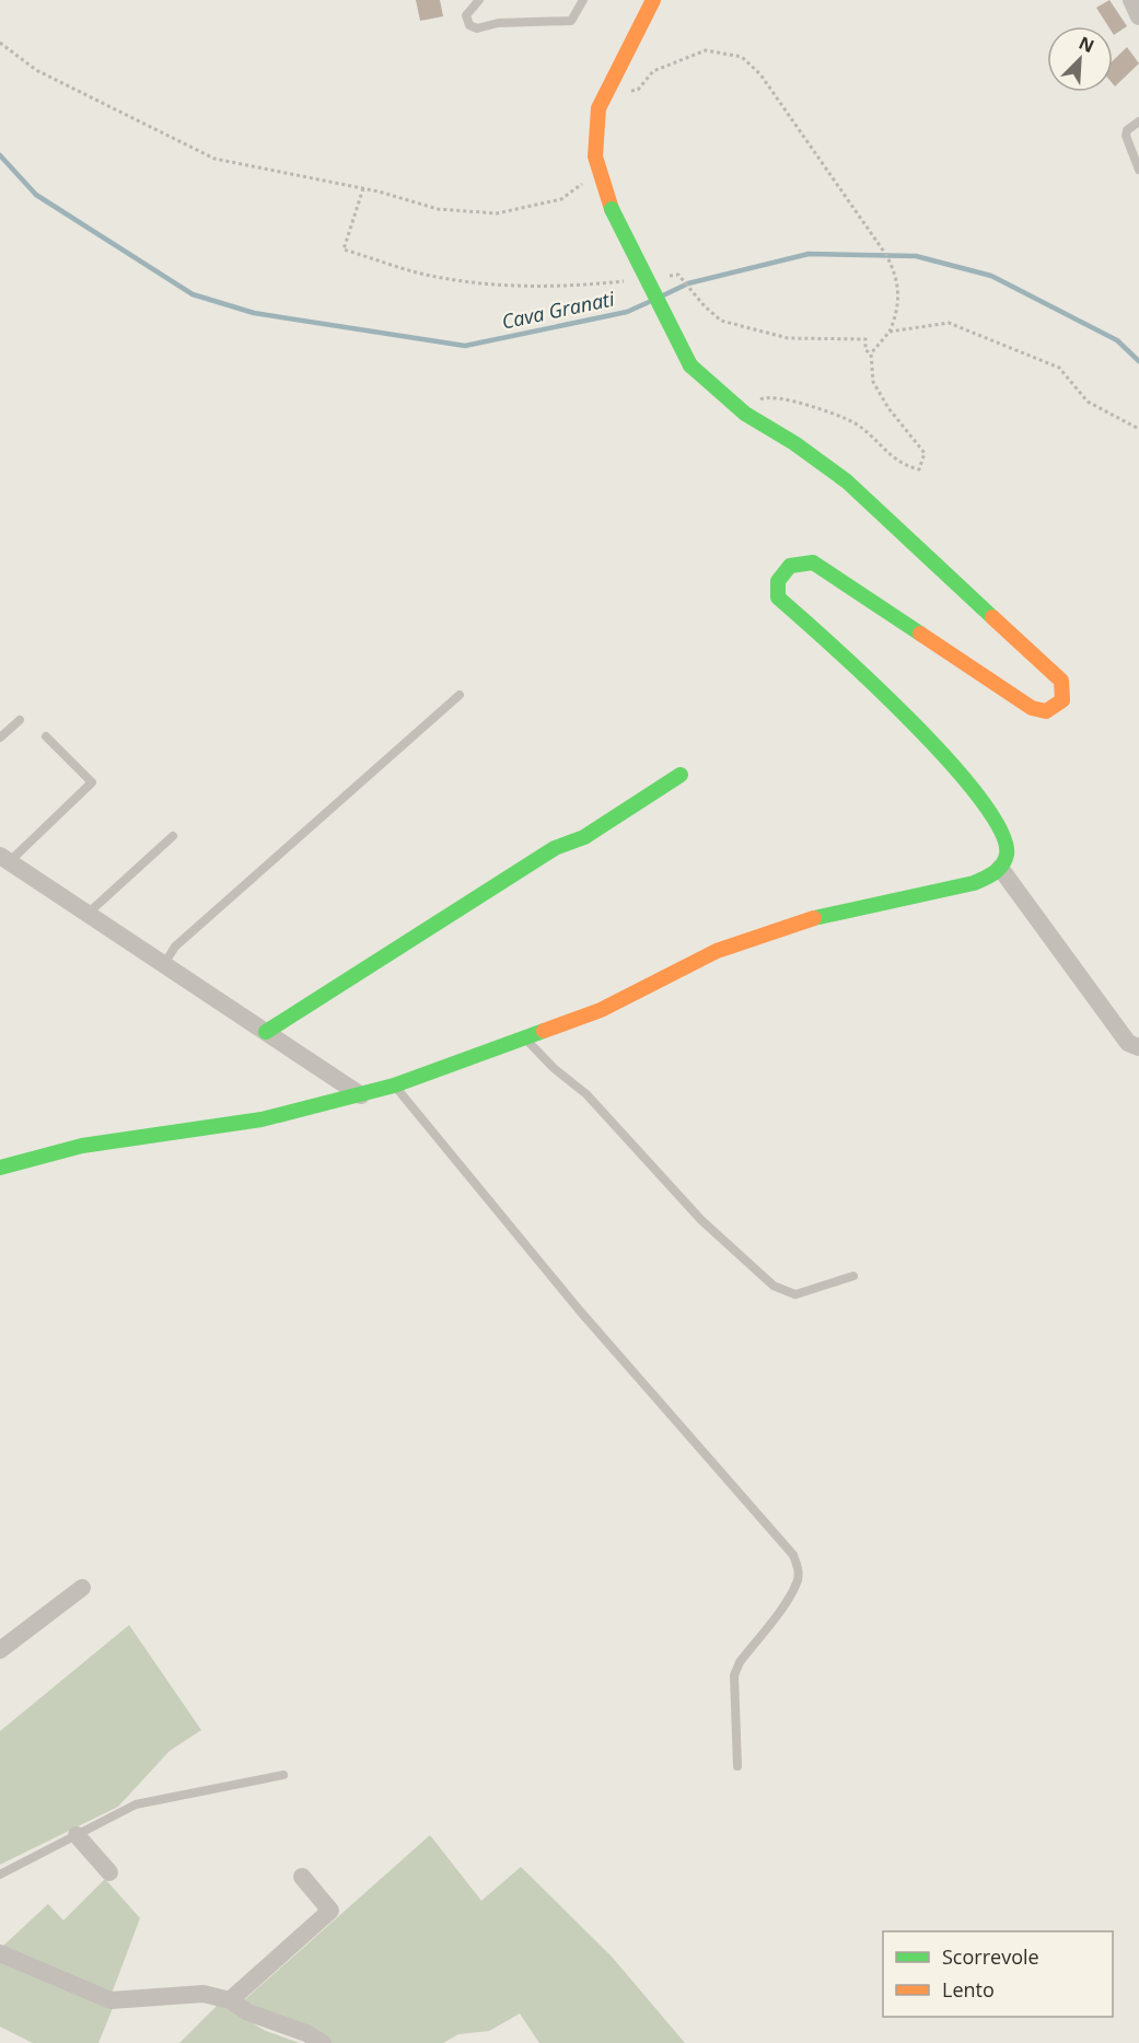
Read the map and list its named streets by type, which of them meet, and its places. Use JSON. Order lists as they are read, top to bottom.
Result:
{
  "water": ["Cava Granati"],
  "legend": ["Scorrevole", "Lento"],
  "north": "top right"
}
